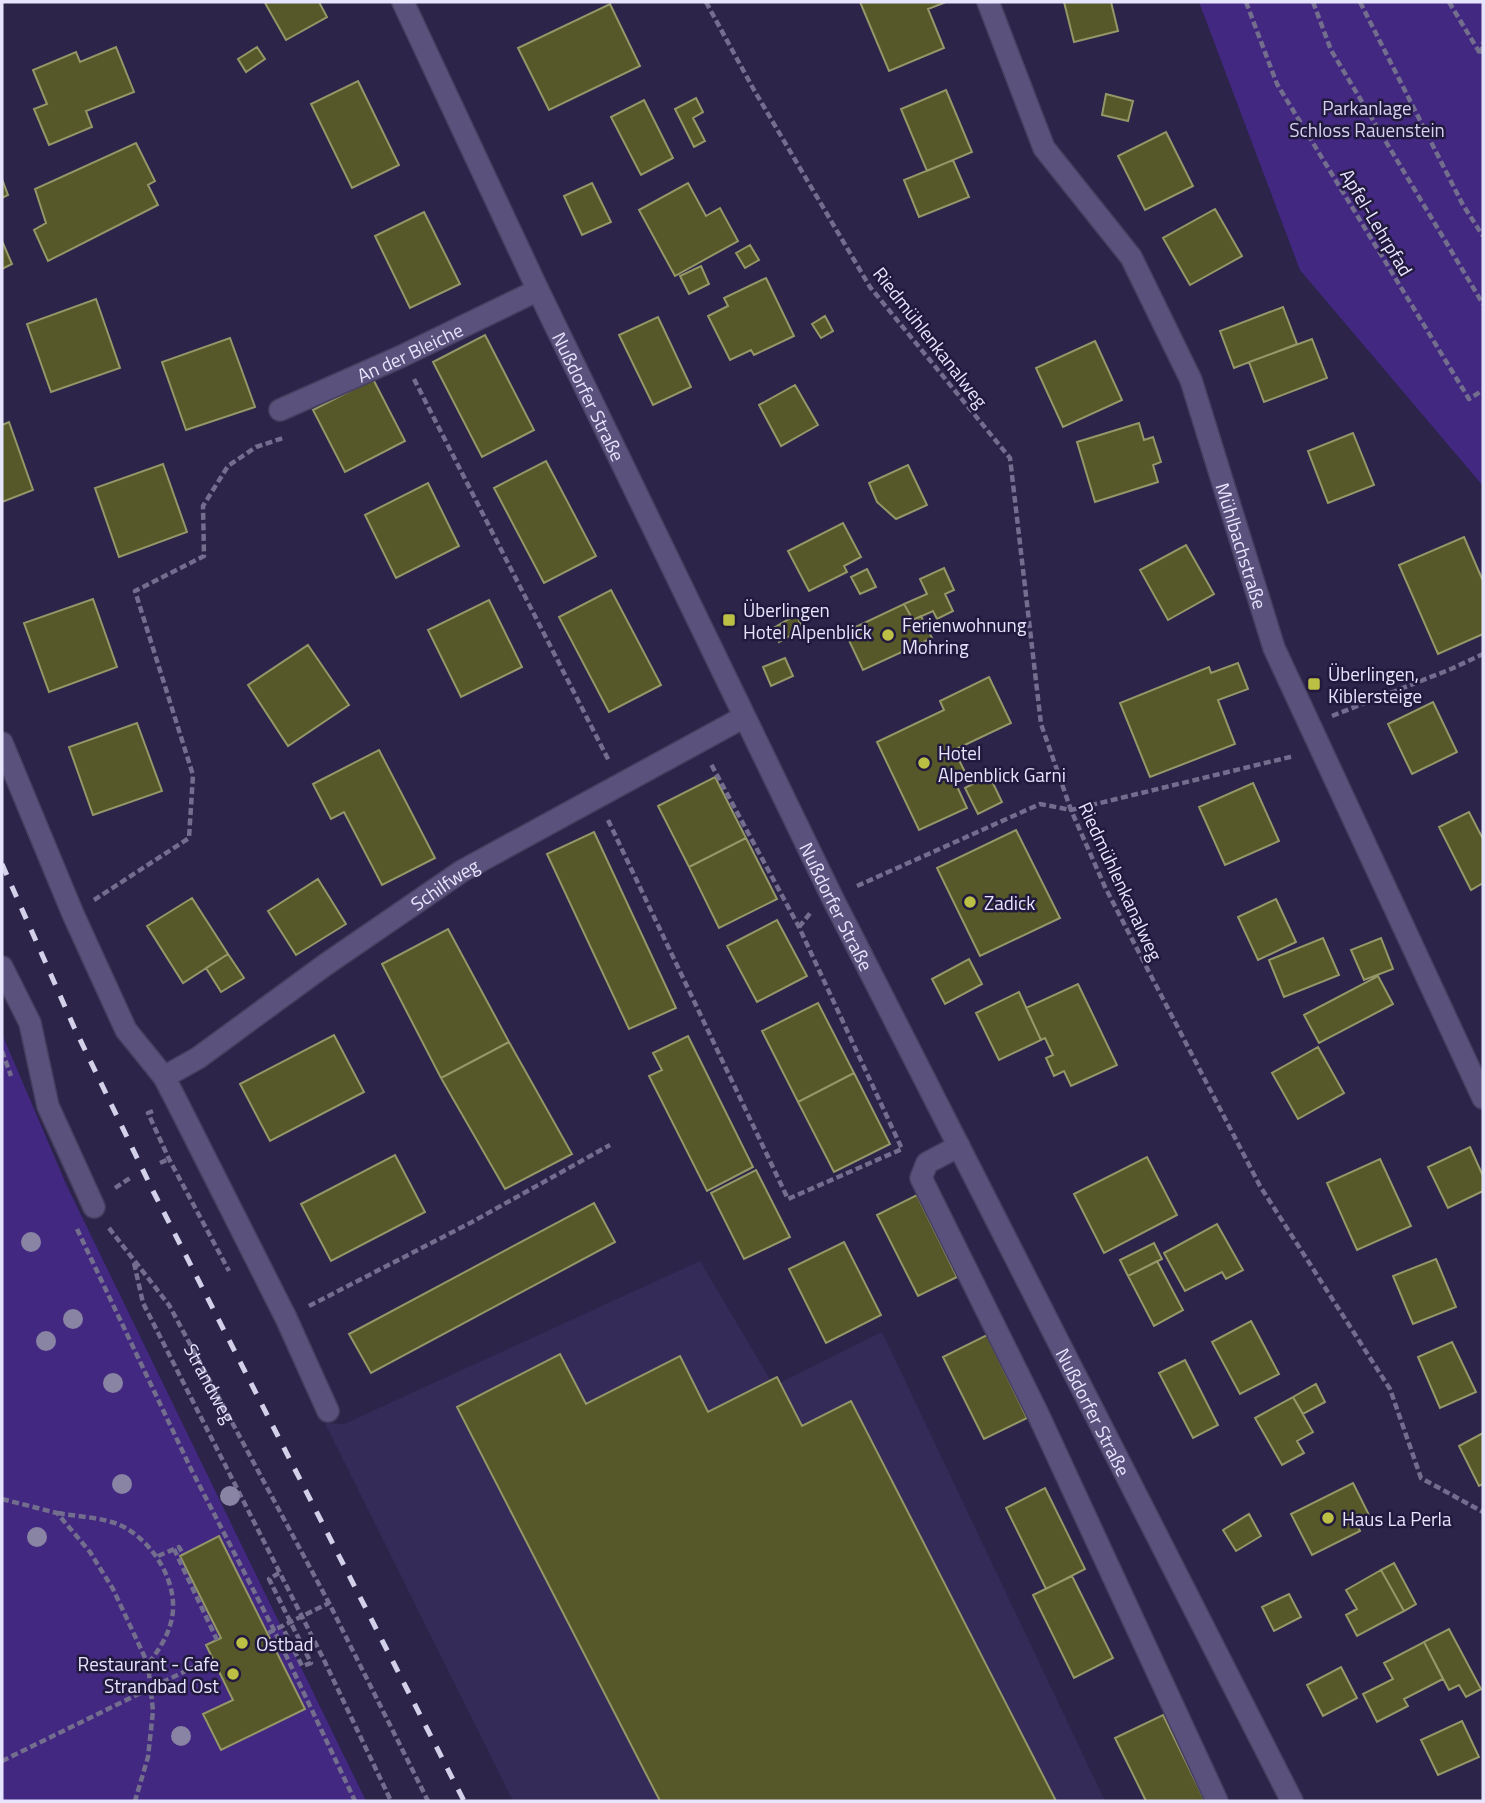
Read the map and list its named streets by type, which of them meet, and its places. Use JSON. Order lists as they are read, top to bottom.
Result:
{
  "streets": {
    "street": [
      "An der Bleiche",
      "Nußdorfer Straße",
      "Mühlbachstraße",
      "Schilfweg"
    ],
    "path": ["Apfel-Lehrpfad", "Riedmühlenkanalweg", "Strandweg"]
  },
  "crossings": [
    ["An der Bleiche", "Nußdorfer Straße"],
    ["Nußdorfer Straße", "Schilfweg"]
  ],
  "parks": ["Parkanlage Schloss Rauenstein"],
  "places": {
    "transit": ["Überlingen Hotel Alpenblick", "Überlingen, Kiblersteige"],
    "other": [
      "Ferienwohnung Mohring",
      "Hotel Alpenblick Garni",
      "Zadick",
      "Haus La Perla",
      "Ostbad",
      "Restaurant - Cafe Strandbad Ost"
    ]
  }
}
